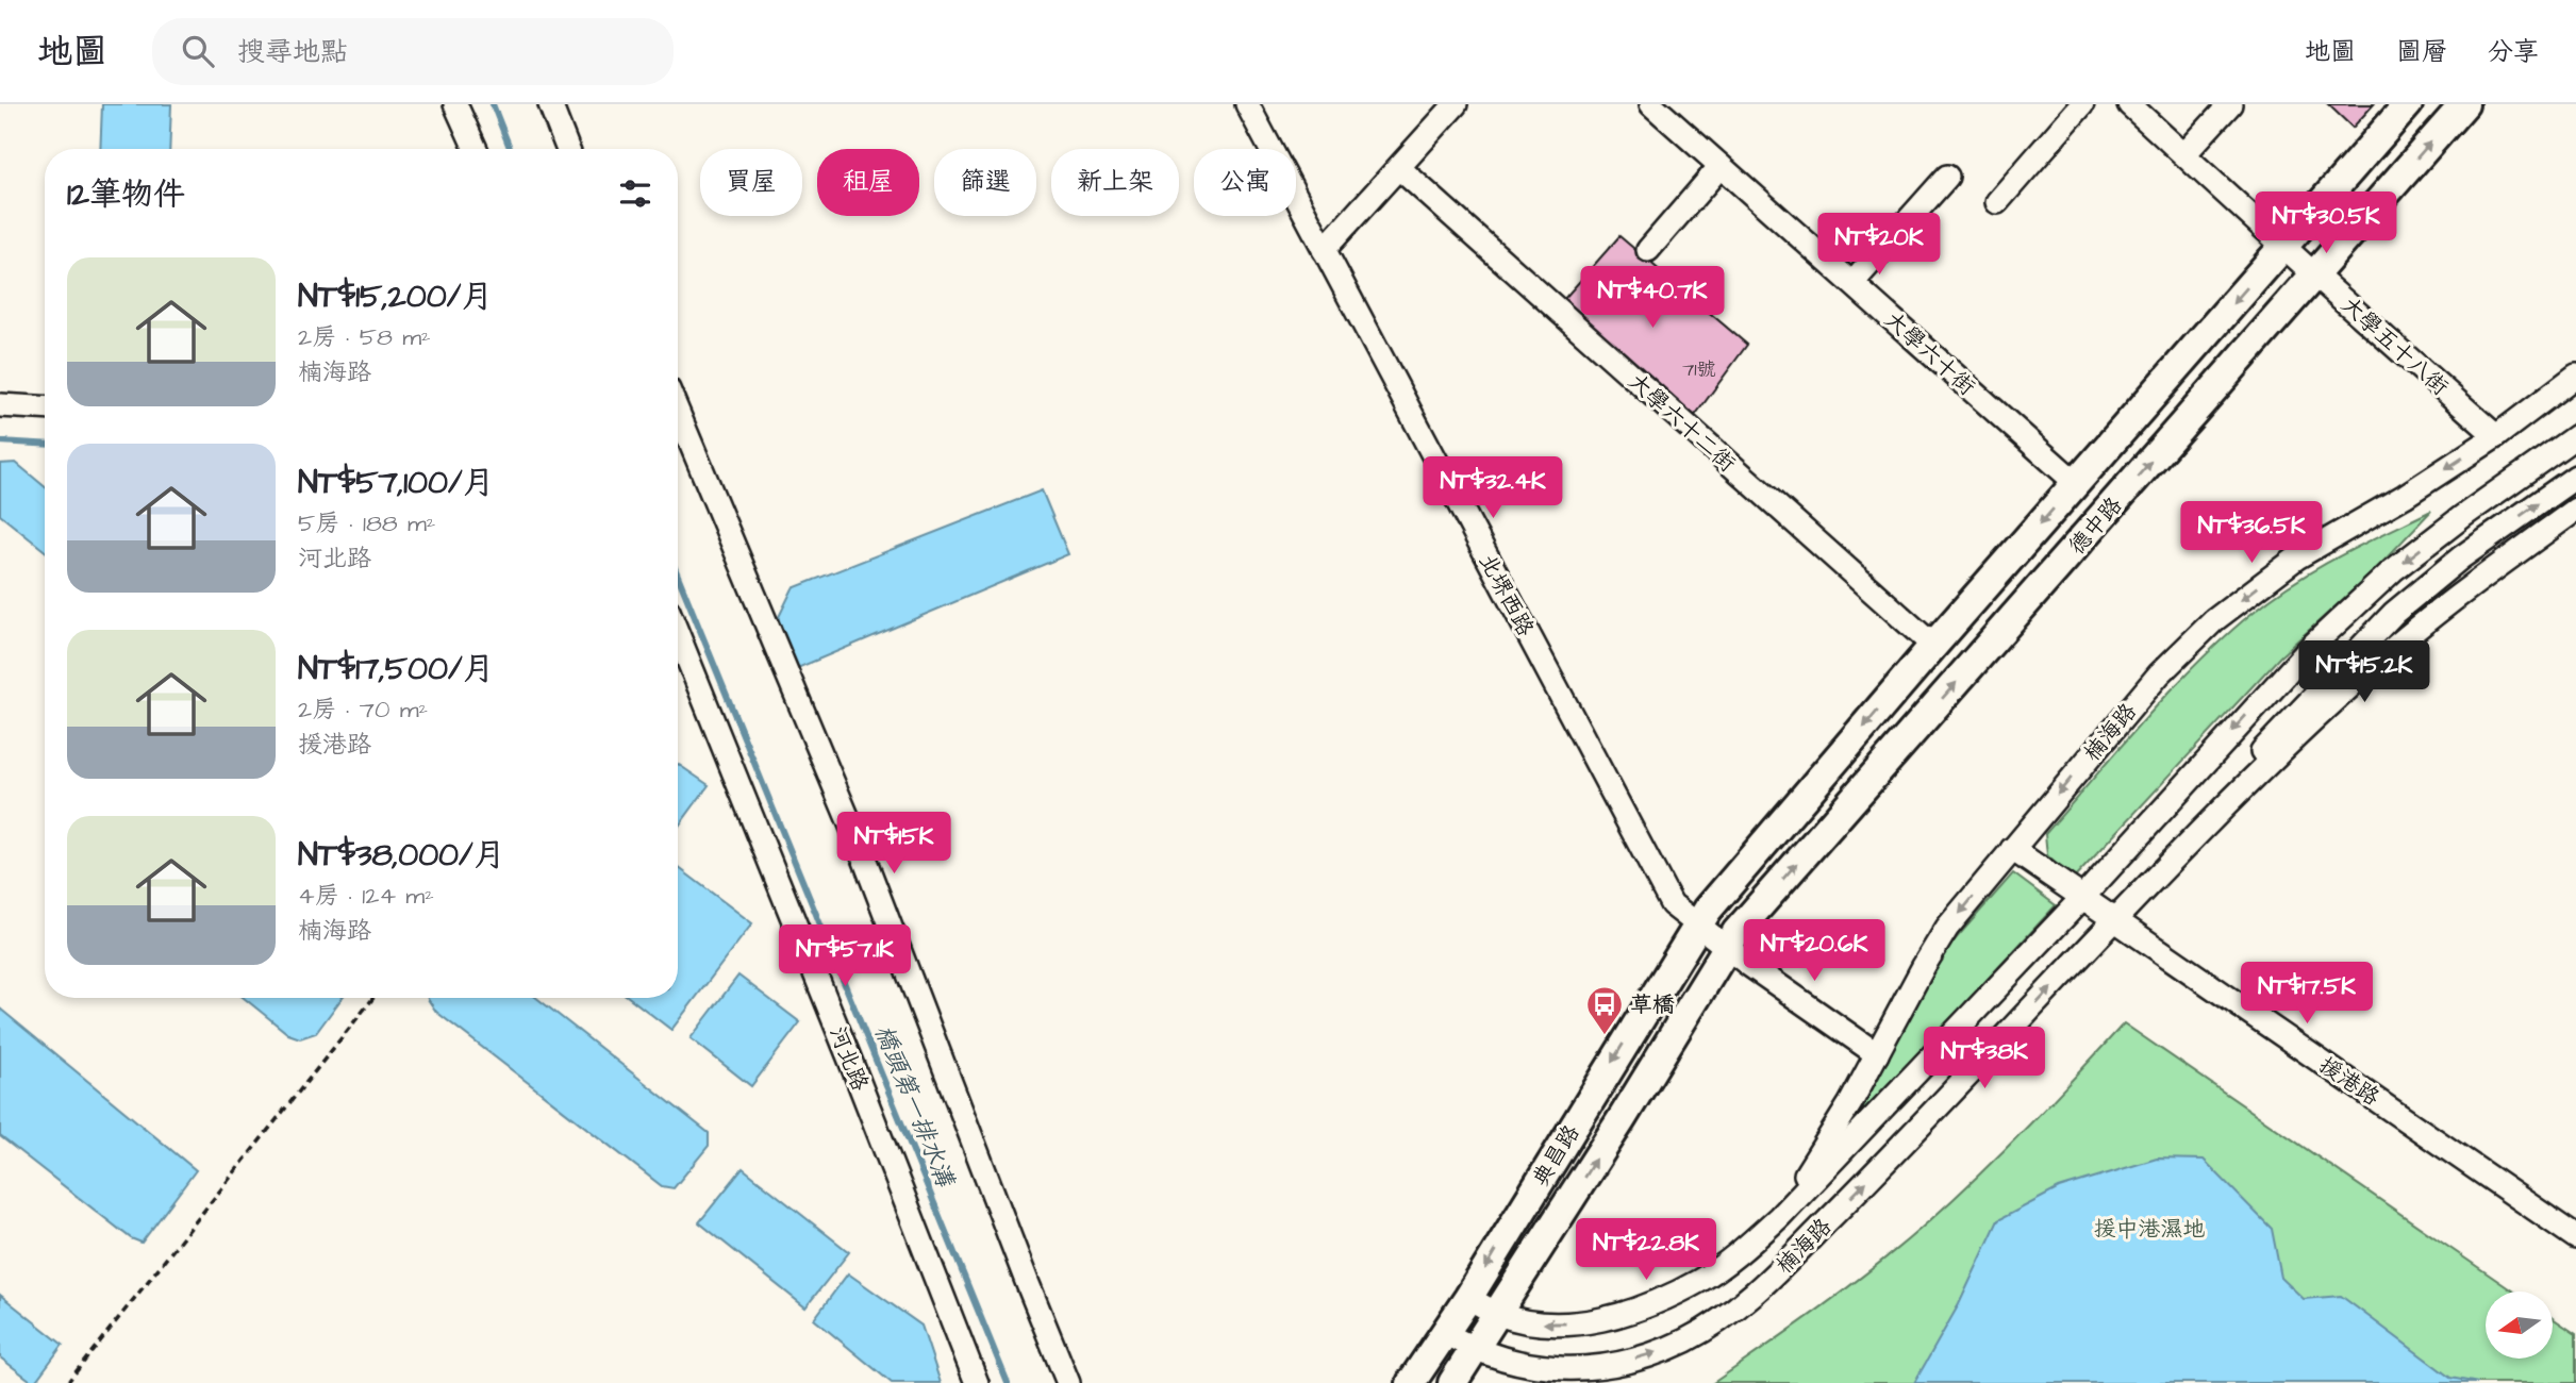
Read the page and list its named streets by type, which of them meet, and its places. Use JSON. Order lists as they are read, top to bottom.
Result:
{
  "streets": {
    "main road": ["德中路", "典昌路"],
    "street": [
      "大學五十八街",
      "大學六十街",
      "大學六十二街",
      "北堺西路",
      "楠海路",
      "河北路",
      "援港路"
    ]
  },
  "crossings": [
    ["大學五十八街", "德中路"],
    ["大學五十八街", "楠海路"],
    ["大學六十街", "德中路"],
    ["大學六十二街", "德中路"],
    ["德中路", "北堺西路"],
    ["德中路", "典昌路"],
    ["北堺西路", "楠海路"],
    ["北堺西路", "典昌路"],
    ["楠海路", "援港路"],
    ["楠海路", "典昌路"]
  ],
  "water": ["橋頭第一排水溝"],
  "parks": ["援中港濕地"],
  "places": {
    "bus stop": ["草橋"]
  },
  "house_numbers": ["71號"],
  "north": "left",
  "page": {
    "header": "地圖",
    "search": "搜尋地點",
    "nav": ["地圖", "圖層", "分享"],
    "chip": [
      "買屋",
      "租屋",
      "篩選",
      "新上架",
      "公寓"
    ],
    "heading": "12筆物件",
    "price": [
      "NT$30.5K",
      "NT$20K",
      "NT$40.7K",
      "NT$32.4K",
      "NT$36.5K",
      "NT$15.2K",
      "NT$15K",
      "NT$20.6K",
      "NT$57.1K",
      "NT$17.5K",
      "NT$38K",
      "NT$22.8K"
    ],
    "list": [
      {
        "name": "NT$15,200/月",
        "note": "2房 · 58 m² · 楠海路"
      },
      {
        "name": "NT$57,100/月",
        "note": "5房 · 188 m² · 河北路"
      },
      {
        "name": "NT$17,500/月",
        "note": "2房 · 70 m² · 援港路"
      },
      {
        "name": "NT$38,000/月",
        "note": "4房 · 124 m² · 楠海路"
      }
    ]
  }
}
